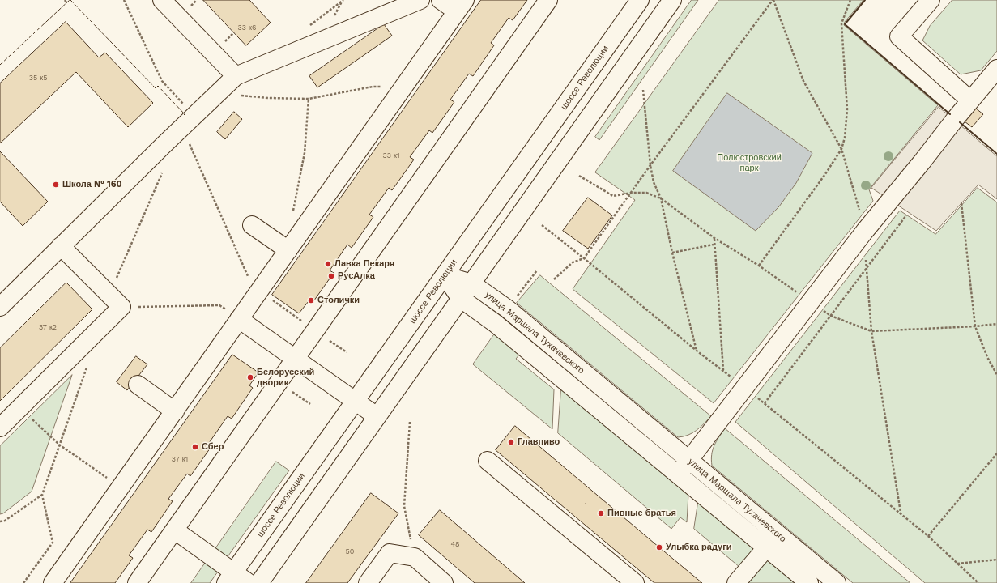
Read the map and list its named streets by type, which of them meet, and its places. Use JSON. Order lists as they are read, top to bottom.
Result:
{
  "streets": {
    "main road": ["шоссе Революции", "улица Маршала Тухачевского"]
  },
  "crossings": [
    ["шоссе Революции", "улица Маршала Тухачевского"]
  ],
  "parks": ["Полюстровский парк"],
  "places": [
    "Школа № 160",
    "Лавка Пекаря",
    "РусАлка",
    "Столички",
    "Белорусский дворик",
    "Главпиво",
    "Сбер",
    "Пивные братья",
    "Улыбка радуги"
  ],
  "house_numbers": [
    "33 к6",
    "35 к5",
    "33 к1",
    "37 к2",
    "37 к1",
    "1",
    "48",
    "50"
  ]
}
